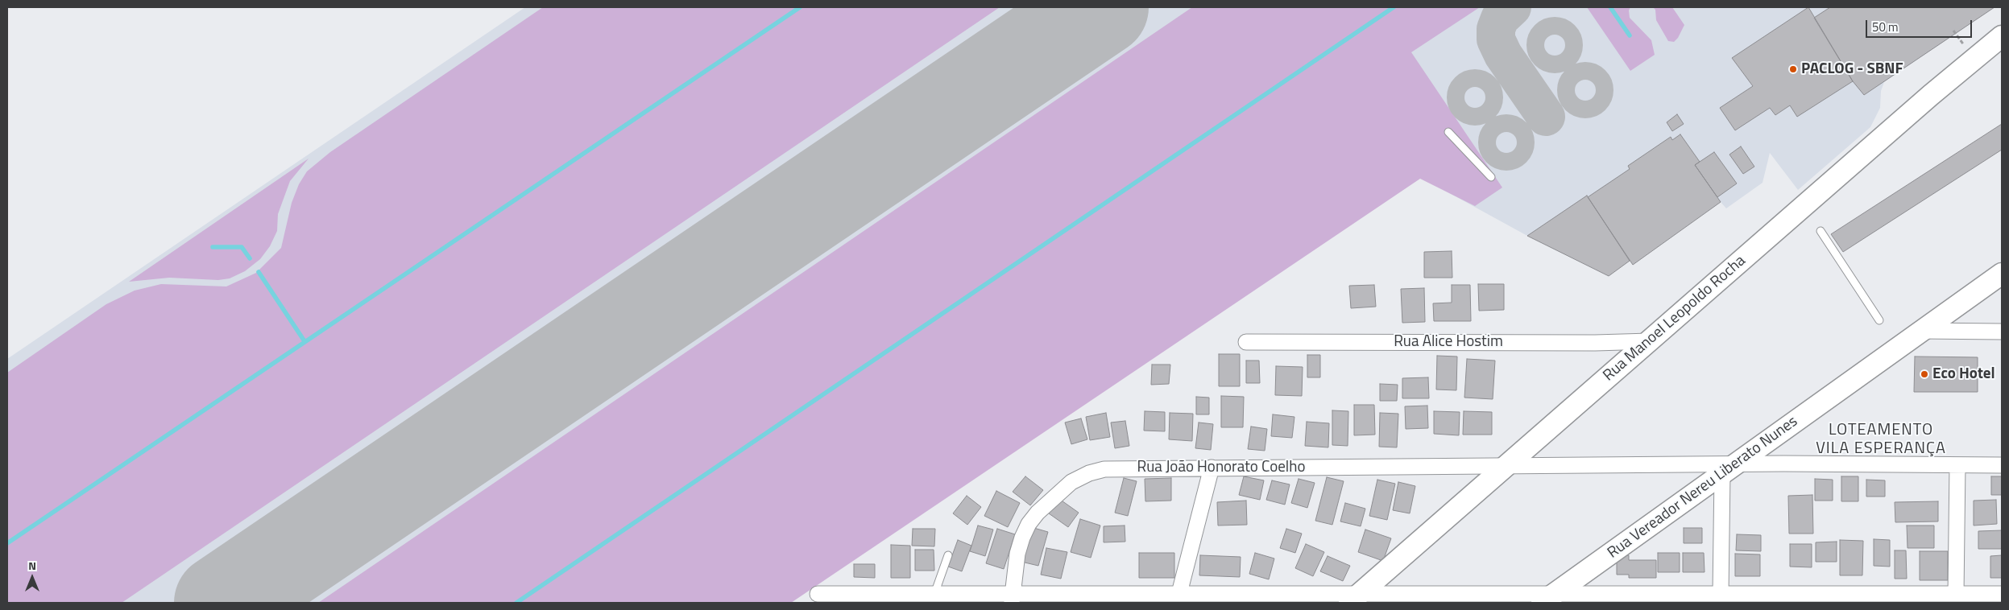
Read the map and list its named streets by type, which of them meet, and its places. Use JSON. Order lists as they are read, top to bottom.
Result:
{
  "streets": {
    "main road": ["Rua Manoel Leopoldo Rocha", "Rua Vereador Nereu Liberato Nunes"],
    "street": ["Rua Alice Hostim", "Rua João Honorato Coelho"]
  },
  "crossings": [
    ["Rua Manoel Leopoldo Rocha", "Rua Alice Hostim"],
    ["Rua Manoel Leopoldo Rocha", "Rua João Honorato Coelho"],
    ["Rua João Honorato Coelho", "Rua Vereador Nereu Liberato Nunes"]
  ],
  "districts": ["LOTEAMENTO VILA ESPERANÇA"],
  "places": ["PACLOG - SBNF", "Eco Hotel"],
  "scale_bar": "50 m",
  "north": "top"
}
